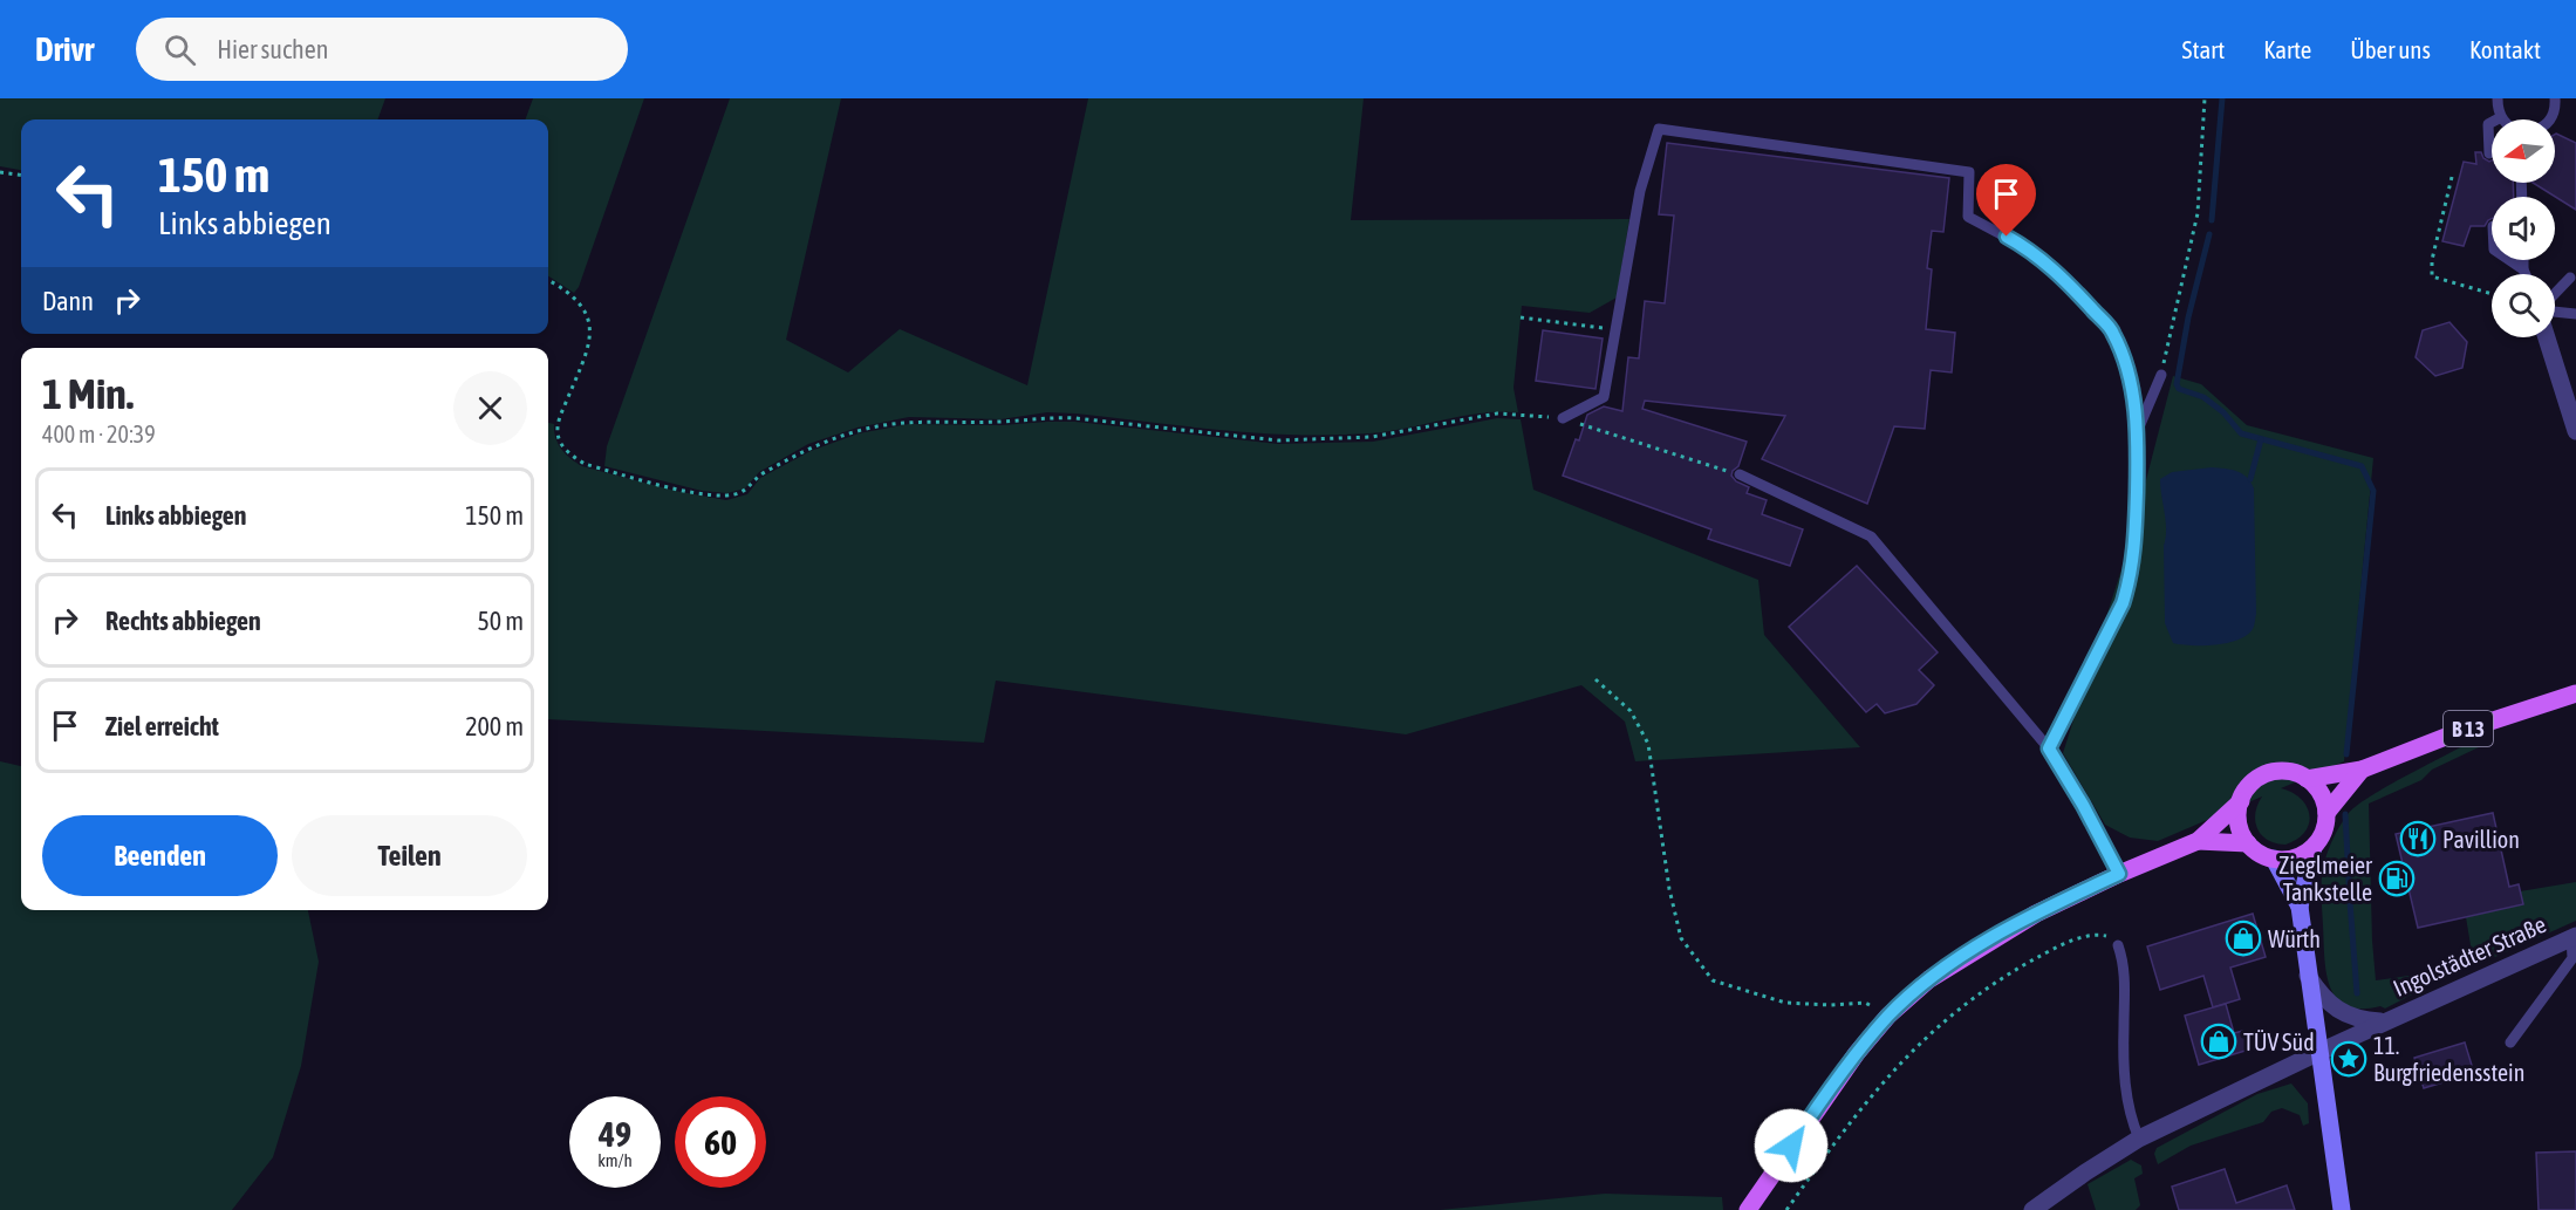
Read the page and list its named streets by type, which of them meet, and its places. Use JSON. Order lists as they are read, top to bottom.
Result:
{
  "streets": {
    "main road": ["B 13"],
    "street": ["Ingolstädter Straße"]
  },
  "places": {
    "restaurant": ["Pavillion"],
    "fuel station": ["Zieglmeier Tankstelle"],
    "shop": ["Würth", "TÜV Süd"],
    "place": ["11. Burgfriedensstein"]
  },
  "north": "left",
  "page": {
    "header": "Drivr",
    "search": "Hier suchen",
    "nav": [
      "Start",
      "Karte",
      "Über uns",
      "Kontakt"
    ],
    "turn": ["150 m", "Links abbiegen"],
    "then": "Dann",
    "heading": ["1 Min.", "400 m · 20:39"],
    "list": [
      {
        "name": "Links abbiegen",
        "value": "150 m"
      },
      {
        "name": "Rechts abbiegen",
        "value": "50 m"
      },
      {
        "name": "Ziel erreicht",
        "value": "200 m"
      }
    ],
    "buttons": ["Beenden", "Teilen"],
    "speed": "49 km/h",
    "limit": "60"
  }
}
